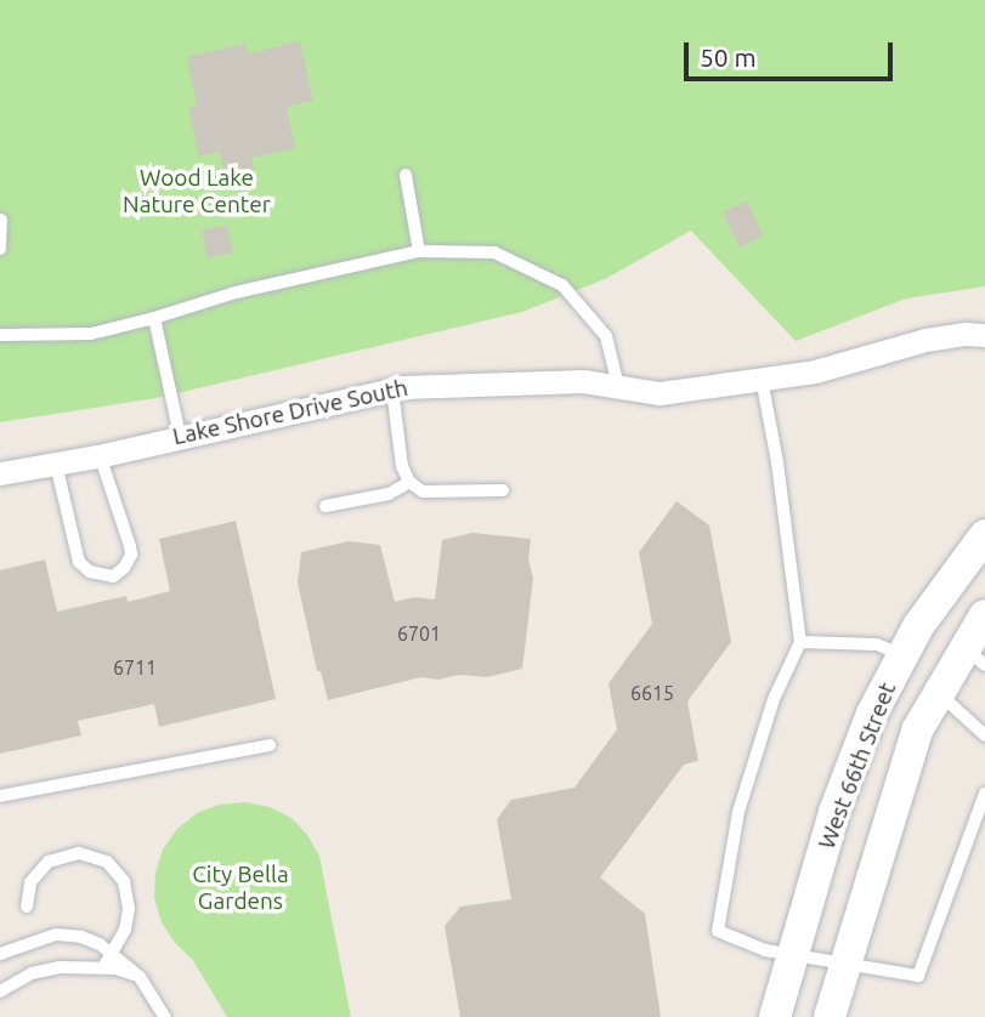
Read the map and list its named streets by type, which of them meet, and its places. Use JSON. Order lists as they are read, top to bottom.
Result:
{
  "streets": {
    "main road": ["West 66th Street"],
    "street": ["Lake Shore Drive South"]
  },
  "parks": ["Wood Lake Nature Center", "City Bella Gardens"],
  "house_numbers": ["6701", "6711", "6615"],
  "scale_bar": "50 m"
}
